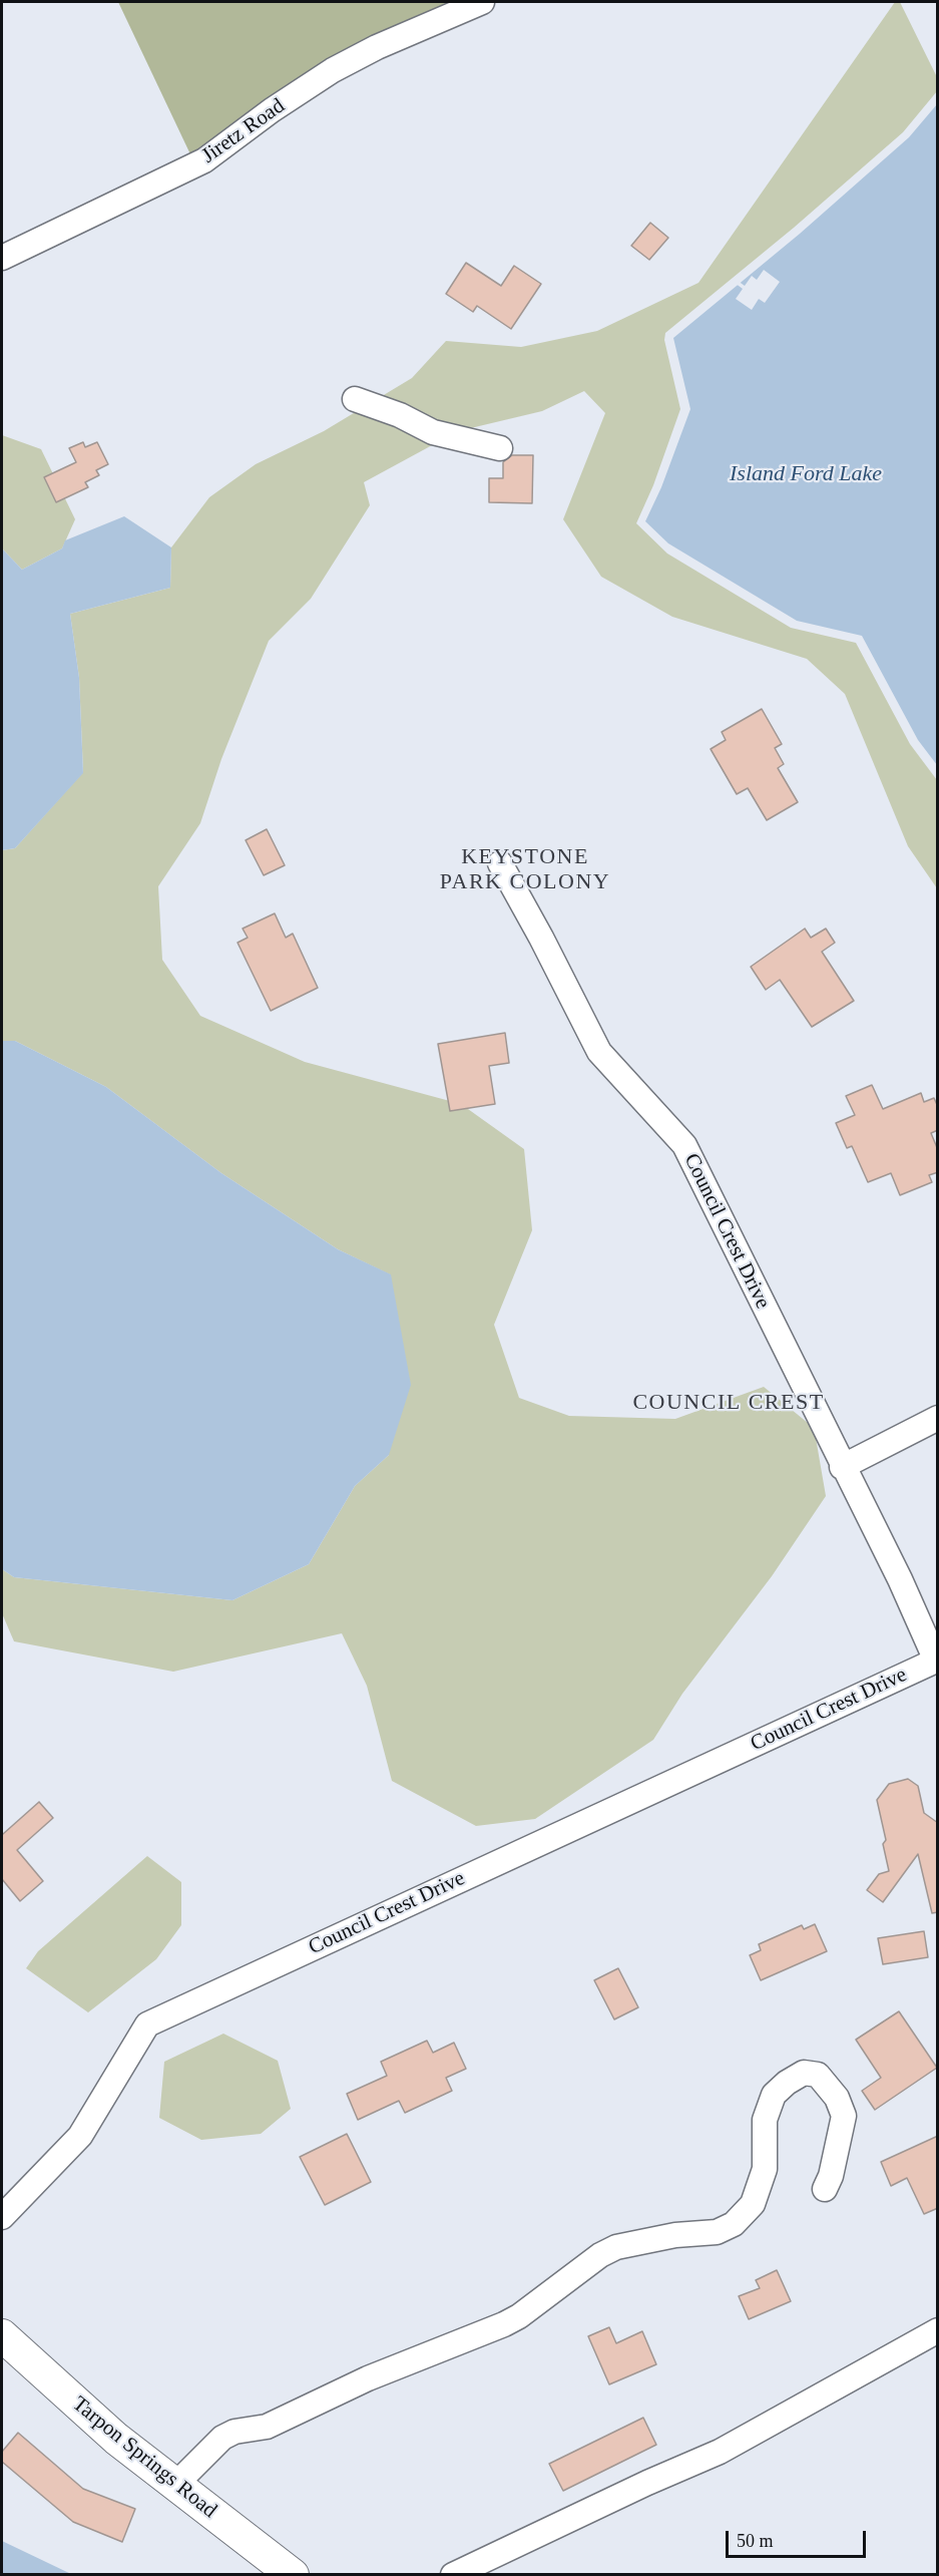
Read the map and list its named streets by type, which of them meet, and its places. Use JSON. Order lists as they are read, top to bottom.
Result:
{
  "streets": {
    "main road": ["Tarpon Springs Road"],
    "street": ["Jiretz Road", "Council Crest Drive"]
  },
  "districts": ["KEYSTONE PARK COLONY", "COUNCIL CREST"],
  "water": ["Island Ford Lake"],
  "scale_bar": "50 m"
}
